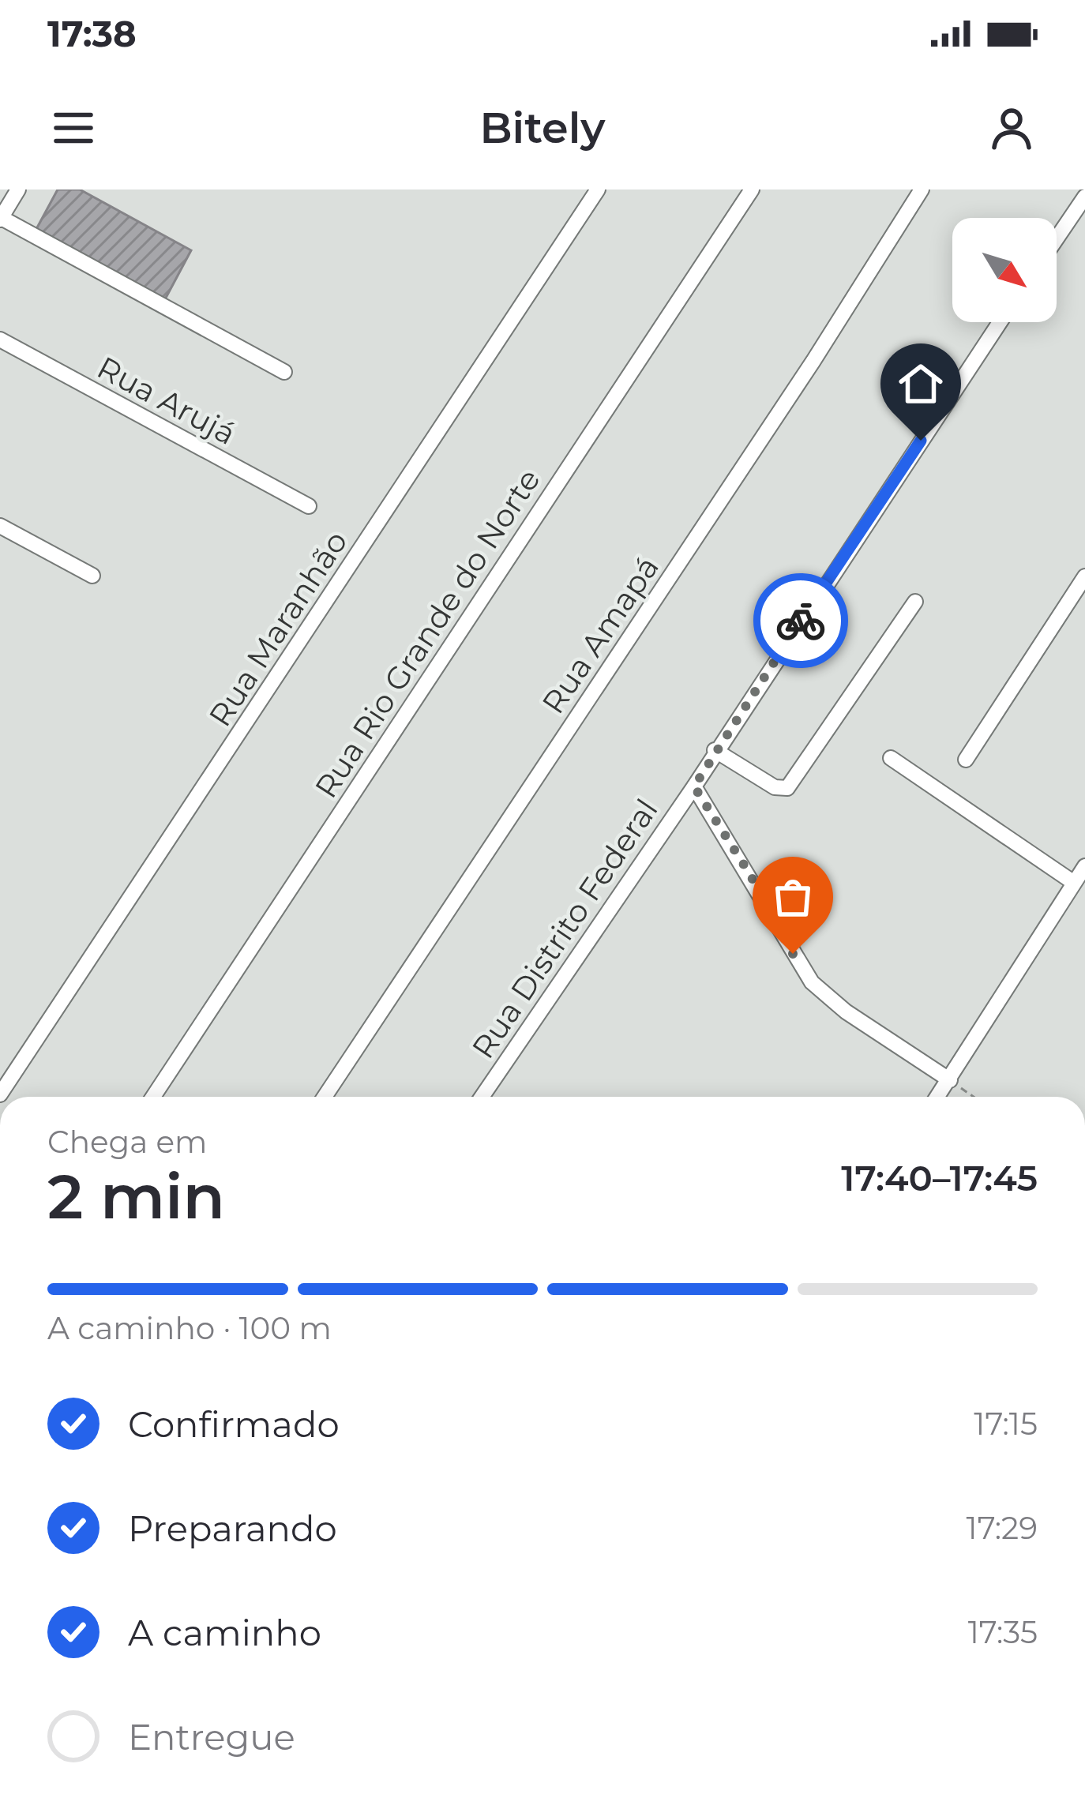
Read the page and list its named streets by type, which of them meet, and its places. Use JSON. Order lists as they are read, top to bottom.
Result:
{
  "streets": {
    "street": [
      "Rua Arujá",
      "Rua Maranhão",
      "Rua Rio Grande do Norte",
      "Rua Amapá",
      "Rua Distrito Federal"
    ]
  },
  "north": "bottom right",
  "page": {
    "status": "17:38",
    "header": "Bitely",
    "heading": ["2 min", "Chega em", "17:40–17:45"],
    "bar": "A caminho · 100 m",
    "list": [
      ["Confirmado", "17:15"],
      ["Preparando", "17:29"],
      ["A caminho", "17:35"],
      "Entregue"
    ]
  }
}
